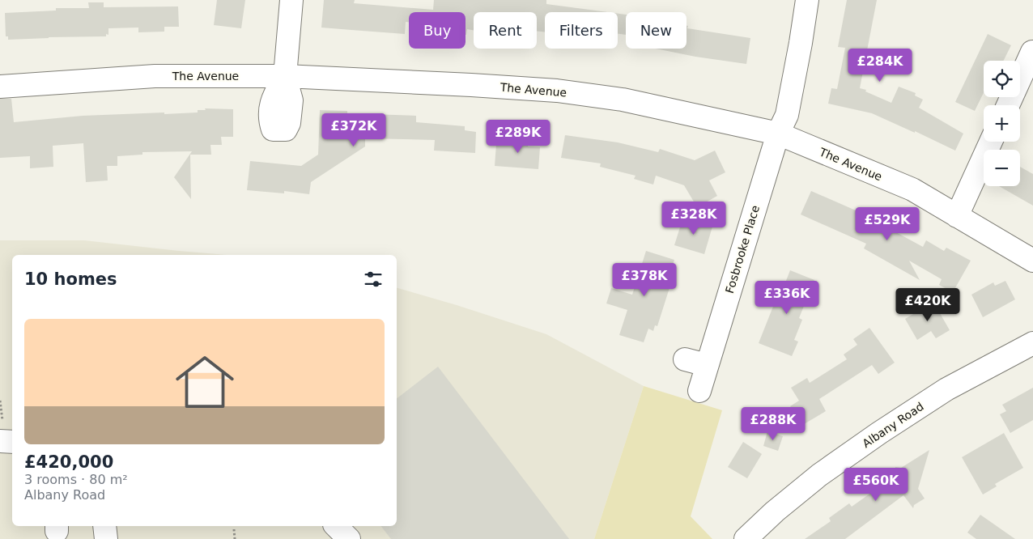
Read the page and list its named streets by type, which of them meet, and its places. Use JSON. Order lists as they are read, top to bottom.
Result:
{
  "streets": {
    "street": ["The Avenue", "Fosbrooke Place", "Albany Road"]
  },
  "crossings": [
    ["The Avenue", "Fosbrooke Place"]
  ],
  "page": {
    "chip": [
      "Buy",
      "Rent",
      "Filters",
      "New"
    ],
    "price": [
      "£284K",
      "£372K",
      "£289K",
      "£328K",
      "£529K",
      "£378K",
      "£336K",
      "£420K",
      "£288K",
      "£560K"
    ],
    "map_buttons": ["+", "−"],
    "heading": "10 homes",
    "list": [
      {
        "name": "£420,000",
        "note": "3 rooms · 80 m² · Albany Road"
      }
    ]
  }
}
